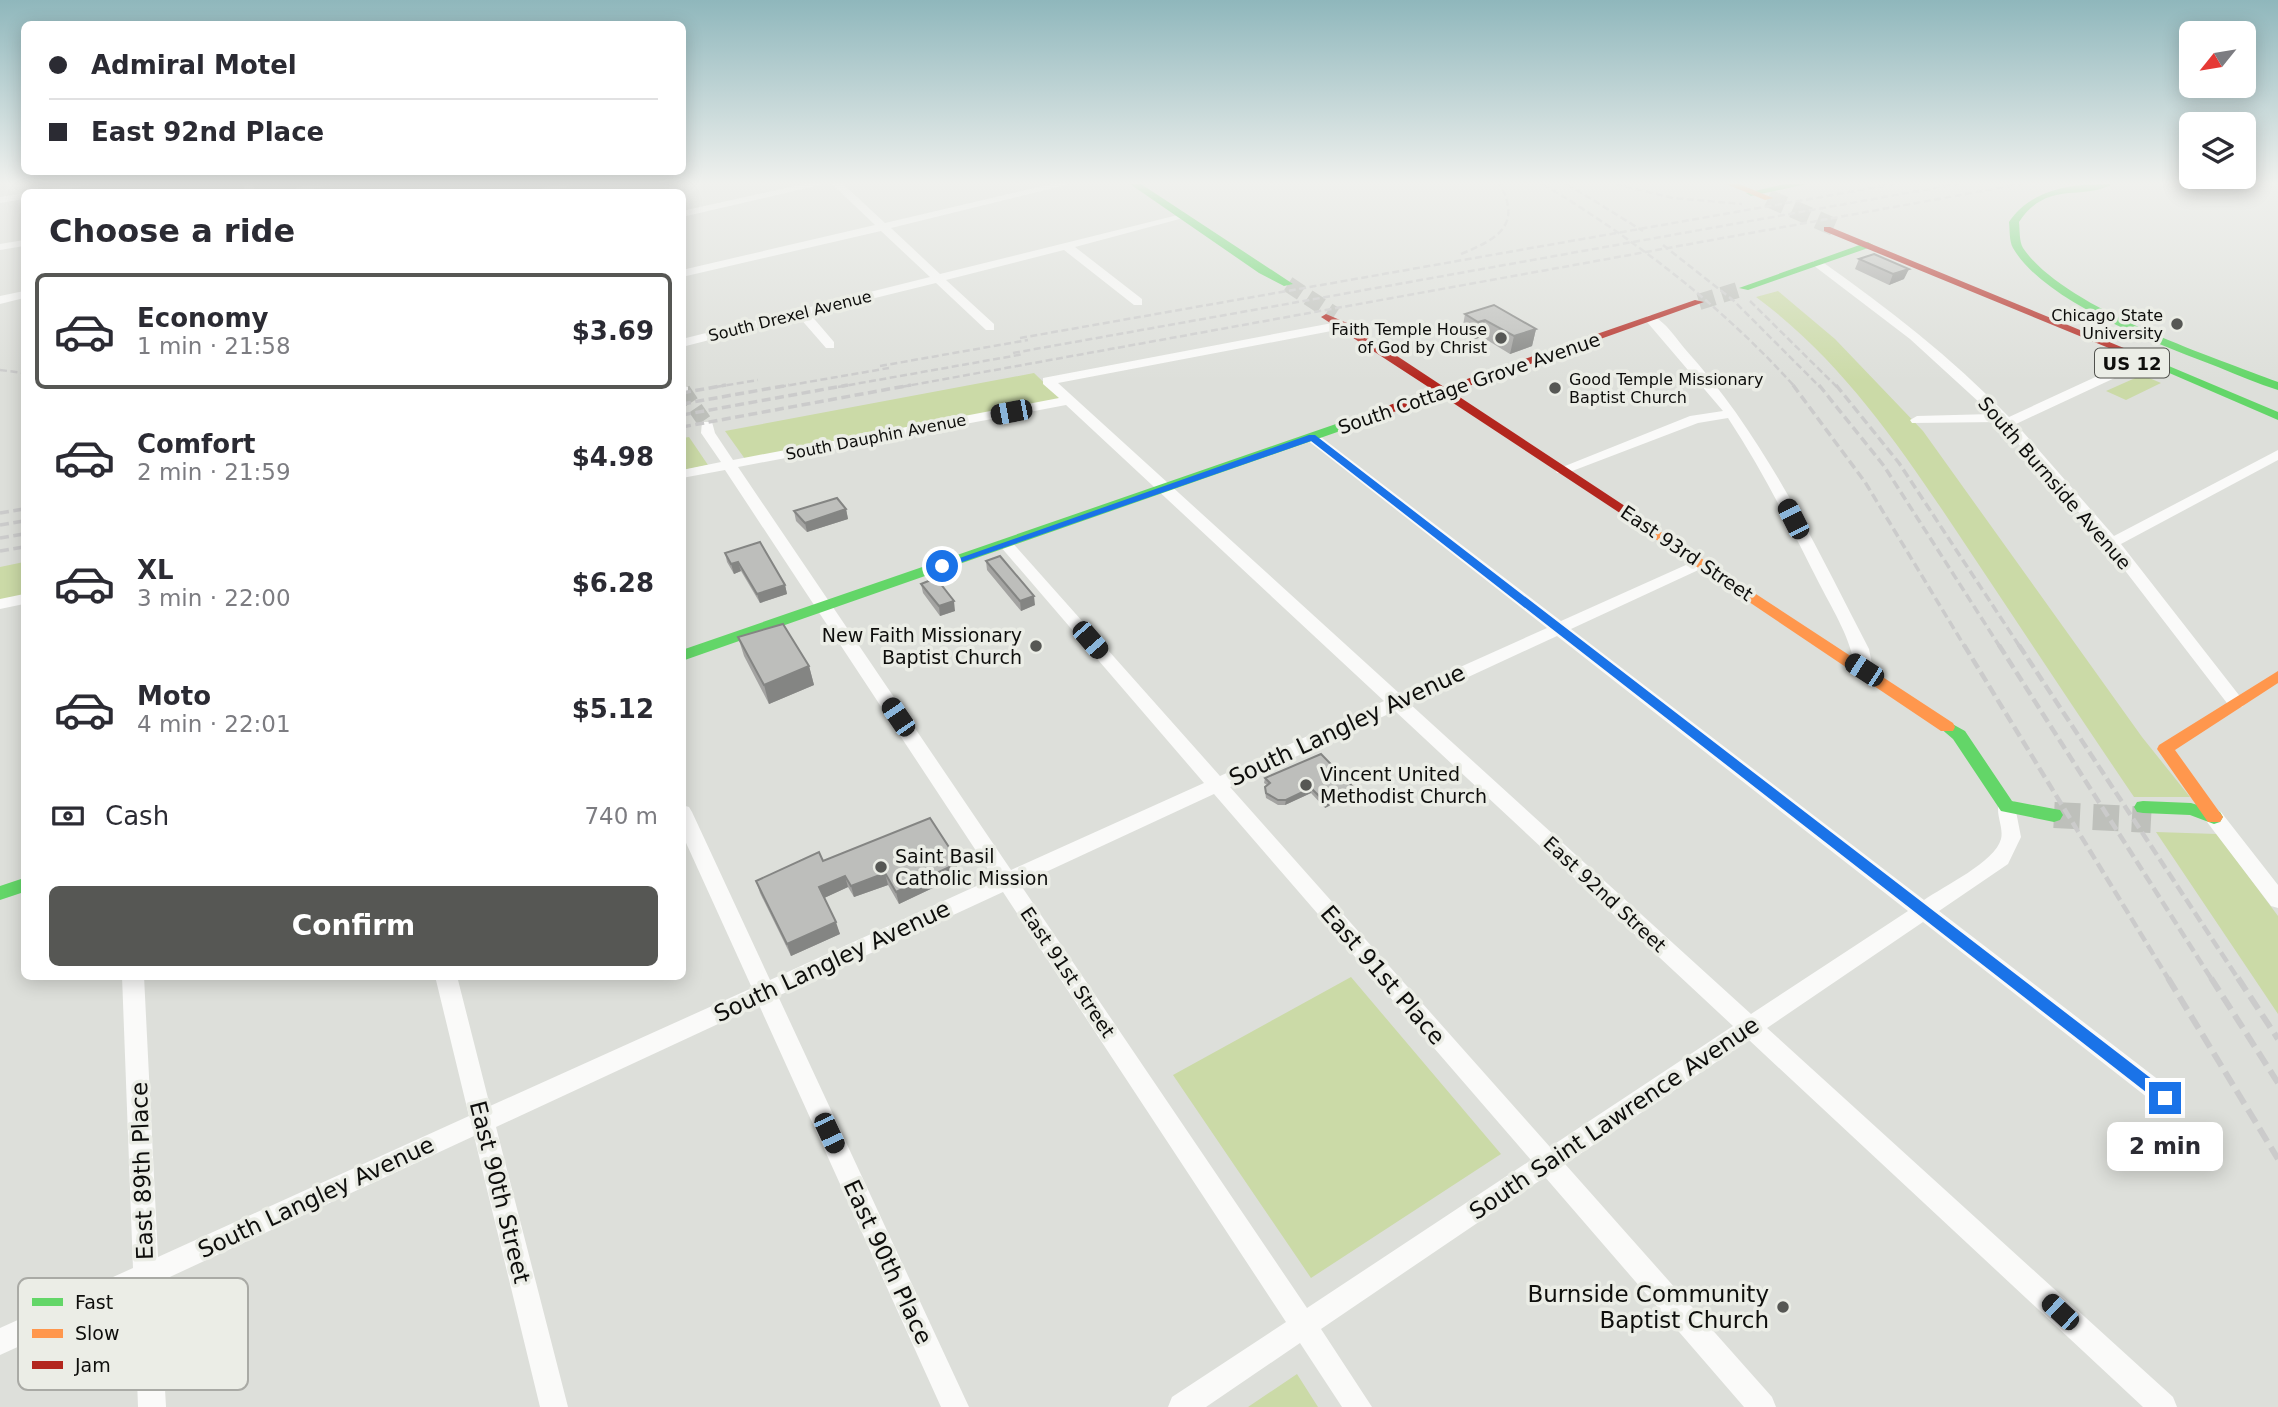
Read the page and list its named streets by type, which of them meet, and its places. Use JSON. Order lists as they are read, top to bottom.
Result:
{
  "streets": {
    "street": [
      "South Drexel Avenue",
      "US 12",
      "South Cottage Grove Avenue",
      "South Dauphin Avenue",
      "South Burnside Avenue",
      "East 93rd Street",
      "South Langley Avenue",
      "East 92nd Street",
      "East 91st Street",
      "East 91st Place",
      "South Saint Lawrence Avenue",
      "East 89th Place",
      "East 90th Street",
      "East 90th Place"
    ]
  },
  "crossings": [
    ["South Cottage Grove Avenue", "East 93rd Street"],
    ["South Cottage Grove Avenue", "East 92nd Street"],
    ["South Cottage Grove Avenue", "East 91st Street"],
    ["South Cottage Grove Avenue", "East 91st Place"],
    ["South Dauphin Avenue", "East 92nd Street"],
    ["South Dauphin Avenue", "East 91st Street"],
    ["East 93rd Street", "South Langley Avenue"],
    ["East 93rd Street", "East 92nd Street"],
    ["East 93rd Street", "South Saint Lawrence Avenue"],
    ["South Langley Avenue", "East 92nd Street"],
    ["South Langley Avenue", "East 91st Street"],
    ["South Langley Avenue", "East 91st Place"],
    ["South Langley Avenue", "East 89th Place"],
    ["South Langley Avenue", "East 90th Street"],
    ["South Langley Avenue", "East 90th Place"],
    ["East 92nd Street", "South Saint Lawrence Avenue"],
    ["East 91st Street", "South Saint Lawrence Avenue"],
    ["East 91st Place", "South Saint Lawrence Avenue"]
  ],
  "places": [
    "Chicago State University",
    "Faith Temple House of God by Christ",
    "Good Temple Missionary Baptist Church",
    "New Faith Missionary Baptist Church",
    "Vincent United Methodist Church",
    "Saint Basil Catholic Mission",
    "Burnside Community Baptist Church"
  ],
  "legend": ["Fast", "Slow", "Jam"],
  "north": "bottom left",
  "page": {
    "banner": ["Admiral Motel", "East 92nd Place"],
    "heading": "Choose a ride",
    "list": [
      {
        "name": "Economy",
        "note": "1 min · 21:58",
        "value": "$3.69"
      },
      {
        "name": "Comfort",
        "note": "2 min · 21:59",
        "value": "$4.98"
      },
      {
        "name": "XL",
        "note": "3 min · 22:00",
        "value": "$6.28"
      },
      {
        "name": "Moto",
        "note": "4 min · 22:01",
        "value": "$5.12"
      }
    ],
    "pay": ["Cash", "740 m"],
    "buttons": "Confirm",
    "bubble": "2 min"
  }
}
